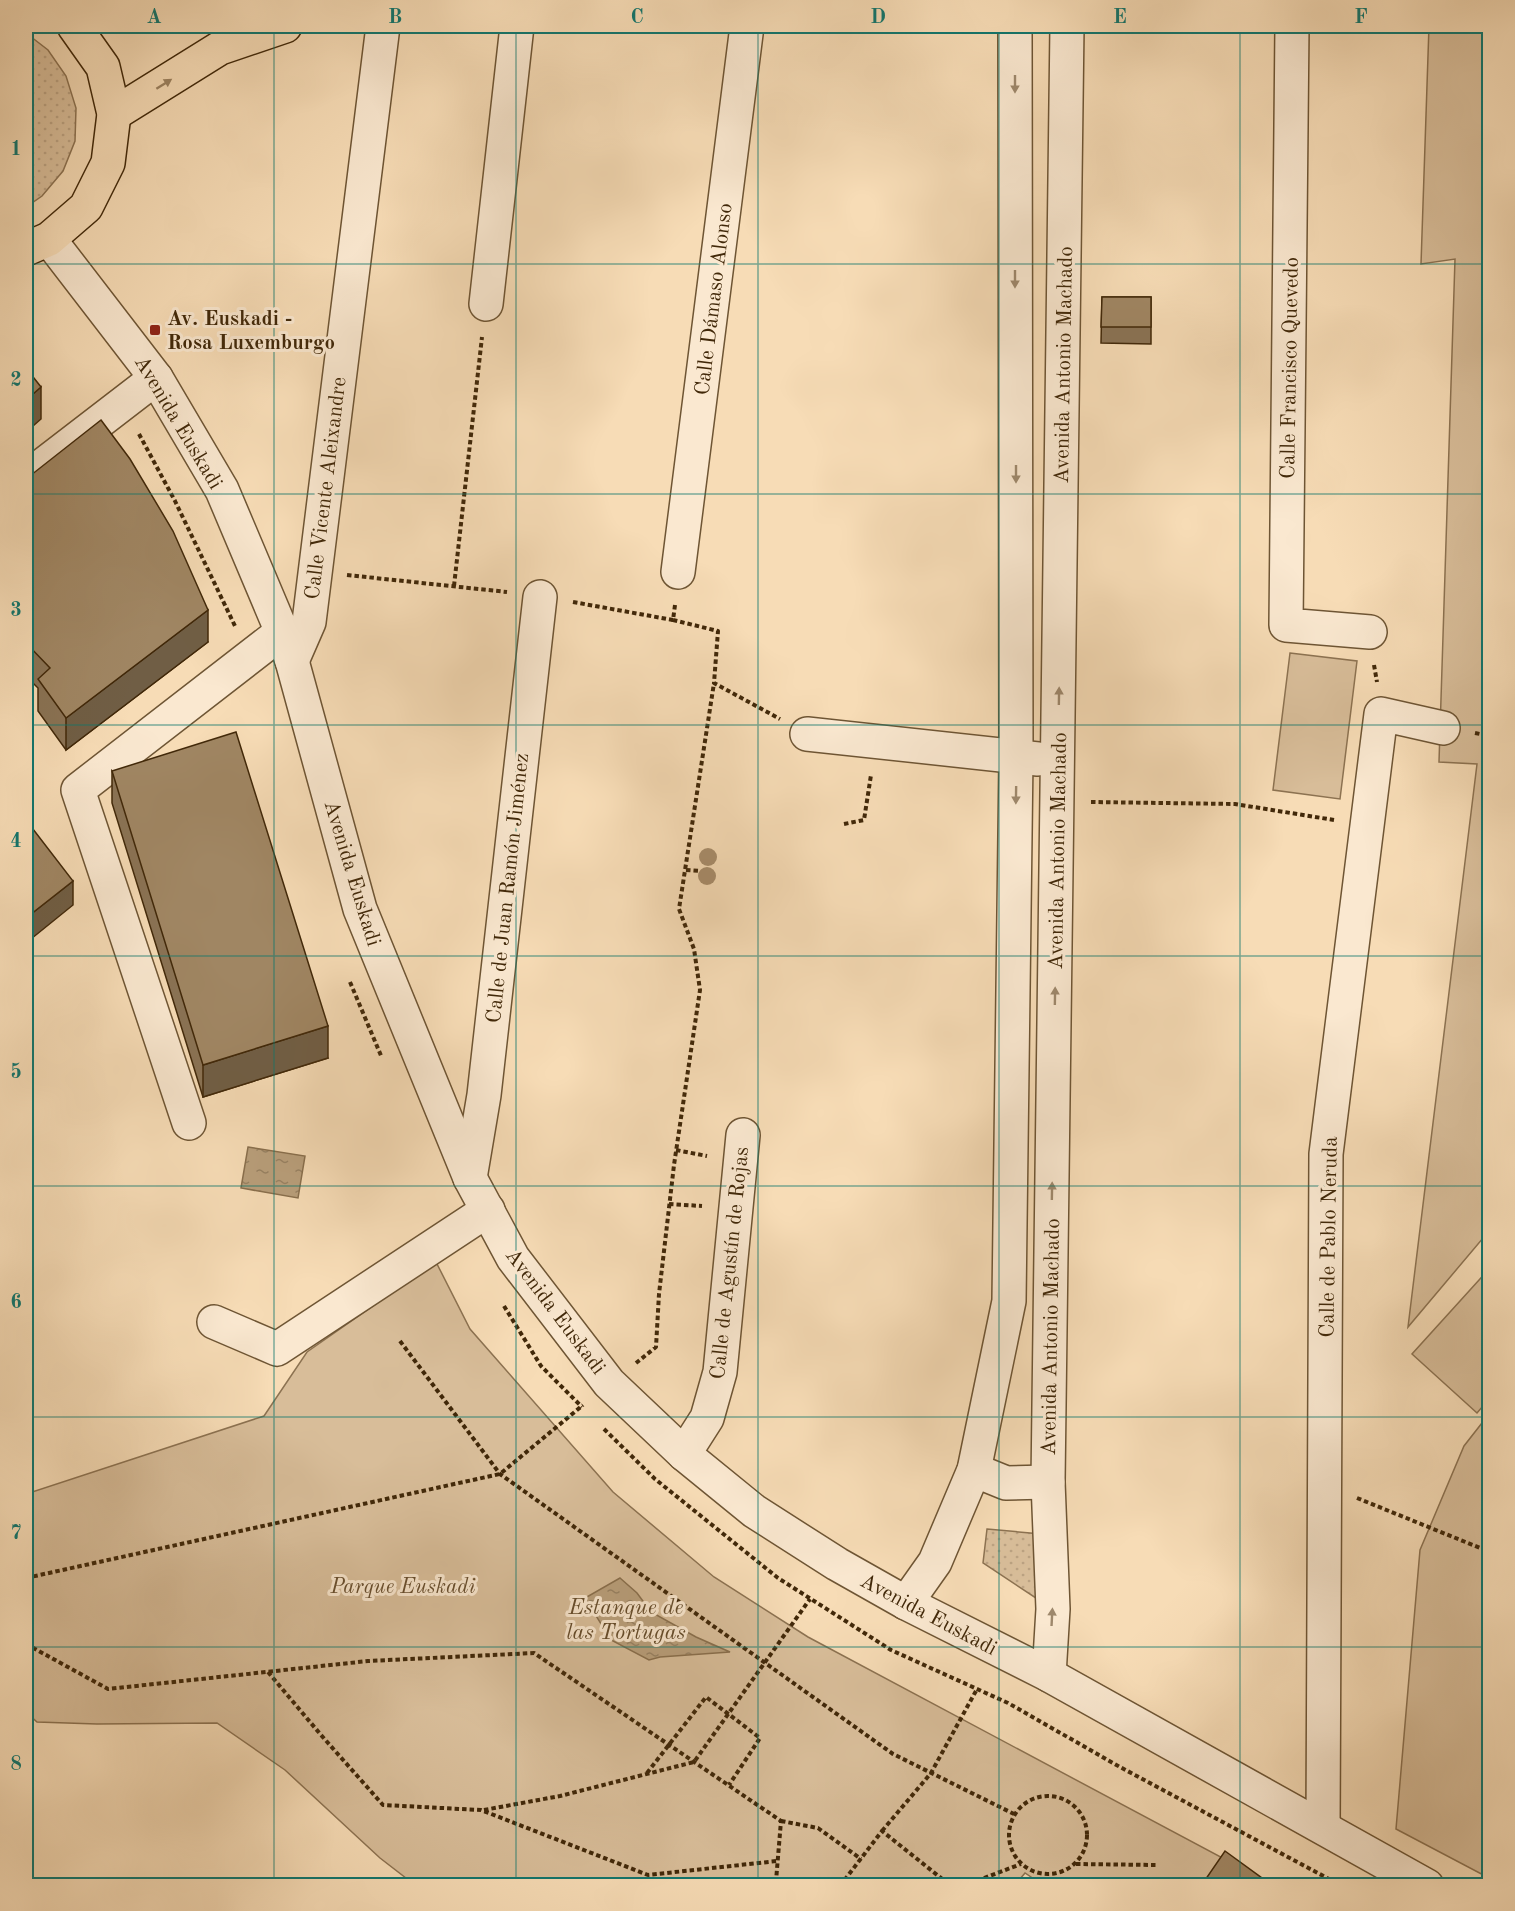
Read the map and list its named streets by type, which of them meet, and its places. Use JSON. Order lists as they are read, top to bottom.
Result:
{
  "streets": {
    "street": [
      "Calle Dámaso Alonso",
      "Avenida Antonio Machado",
      "Calle Francisco Quevedo",
      "Avenida Euskadi",
      "Calle Vicente Aleixandre",
      "Calle de Juan Ramón Jiménez",
      "Calle de Pablo Neruda",
      "Calle de Agustín de Rojas"
    ]
  },
  "crossings": [
    ["Avenida Antonio Machado", "Avenida Euskadi"],
    ["Avenida Euskadi", "Calle Vicente Aleixandre"],
    ["Avenida Euskadi", "Calle de Juan Ramón Jiménez"],
    ["Avenida Euskadi", "Calle de Pablo Neruda"],
    ["Avenida Euskadi", "Calle de Agustín de Rojas"]
  ],
  "water": ["Estanque de las Tortugas"],
  "parks": ["Parque Euskadi"],
  "places": {
    "transit": ["Av. Euskadi - Rosa Luxemburgo"]
  },
  "grid": {
    "columns": [
      "A",
      "B",
      "C",
      "D",
      "E",
      "F"
    ],
    "rows": [
      "1",
      "2",
      "3",
      "4",
      "5",
      "6",
      "7",
      "8"
    ]
  }
}
